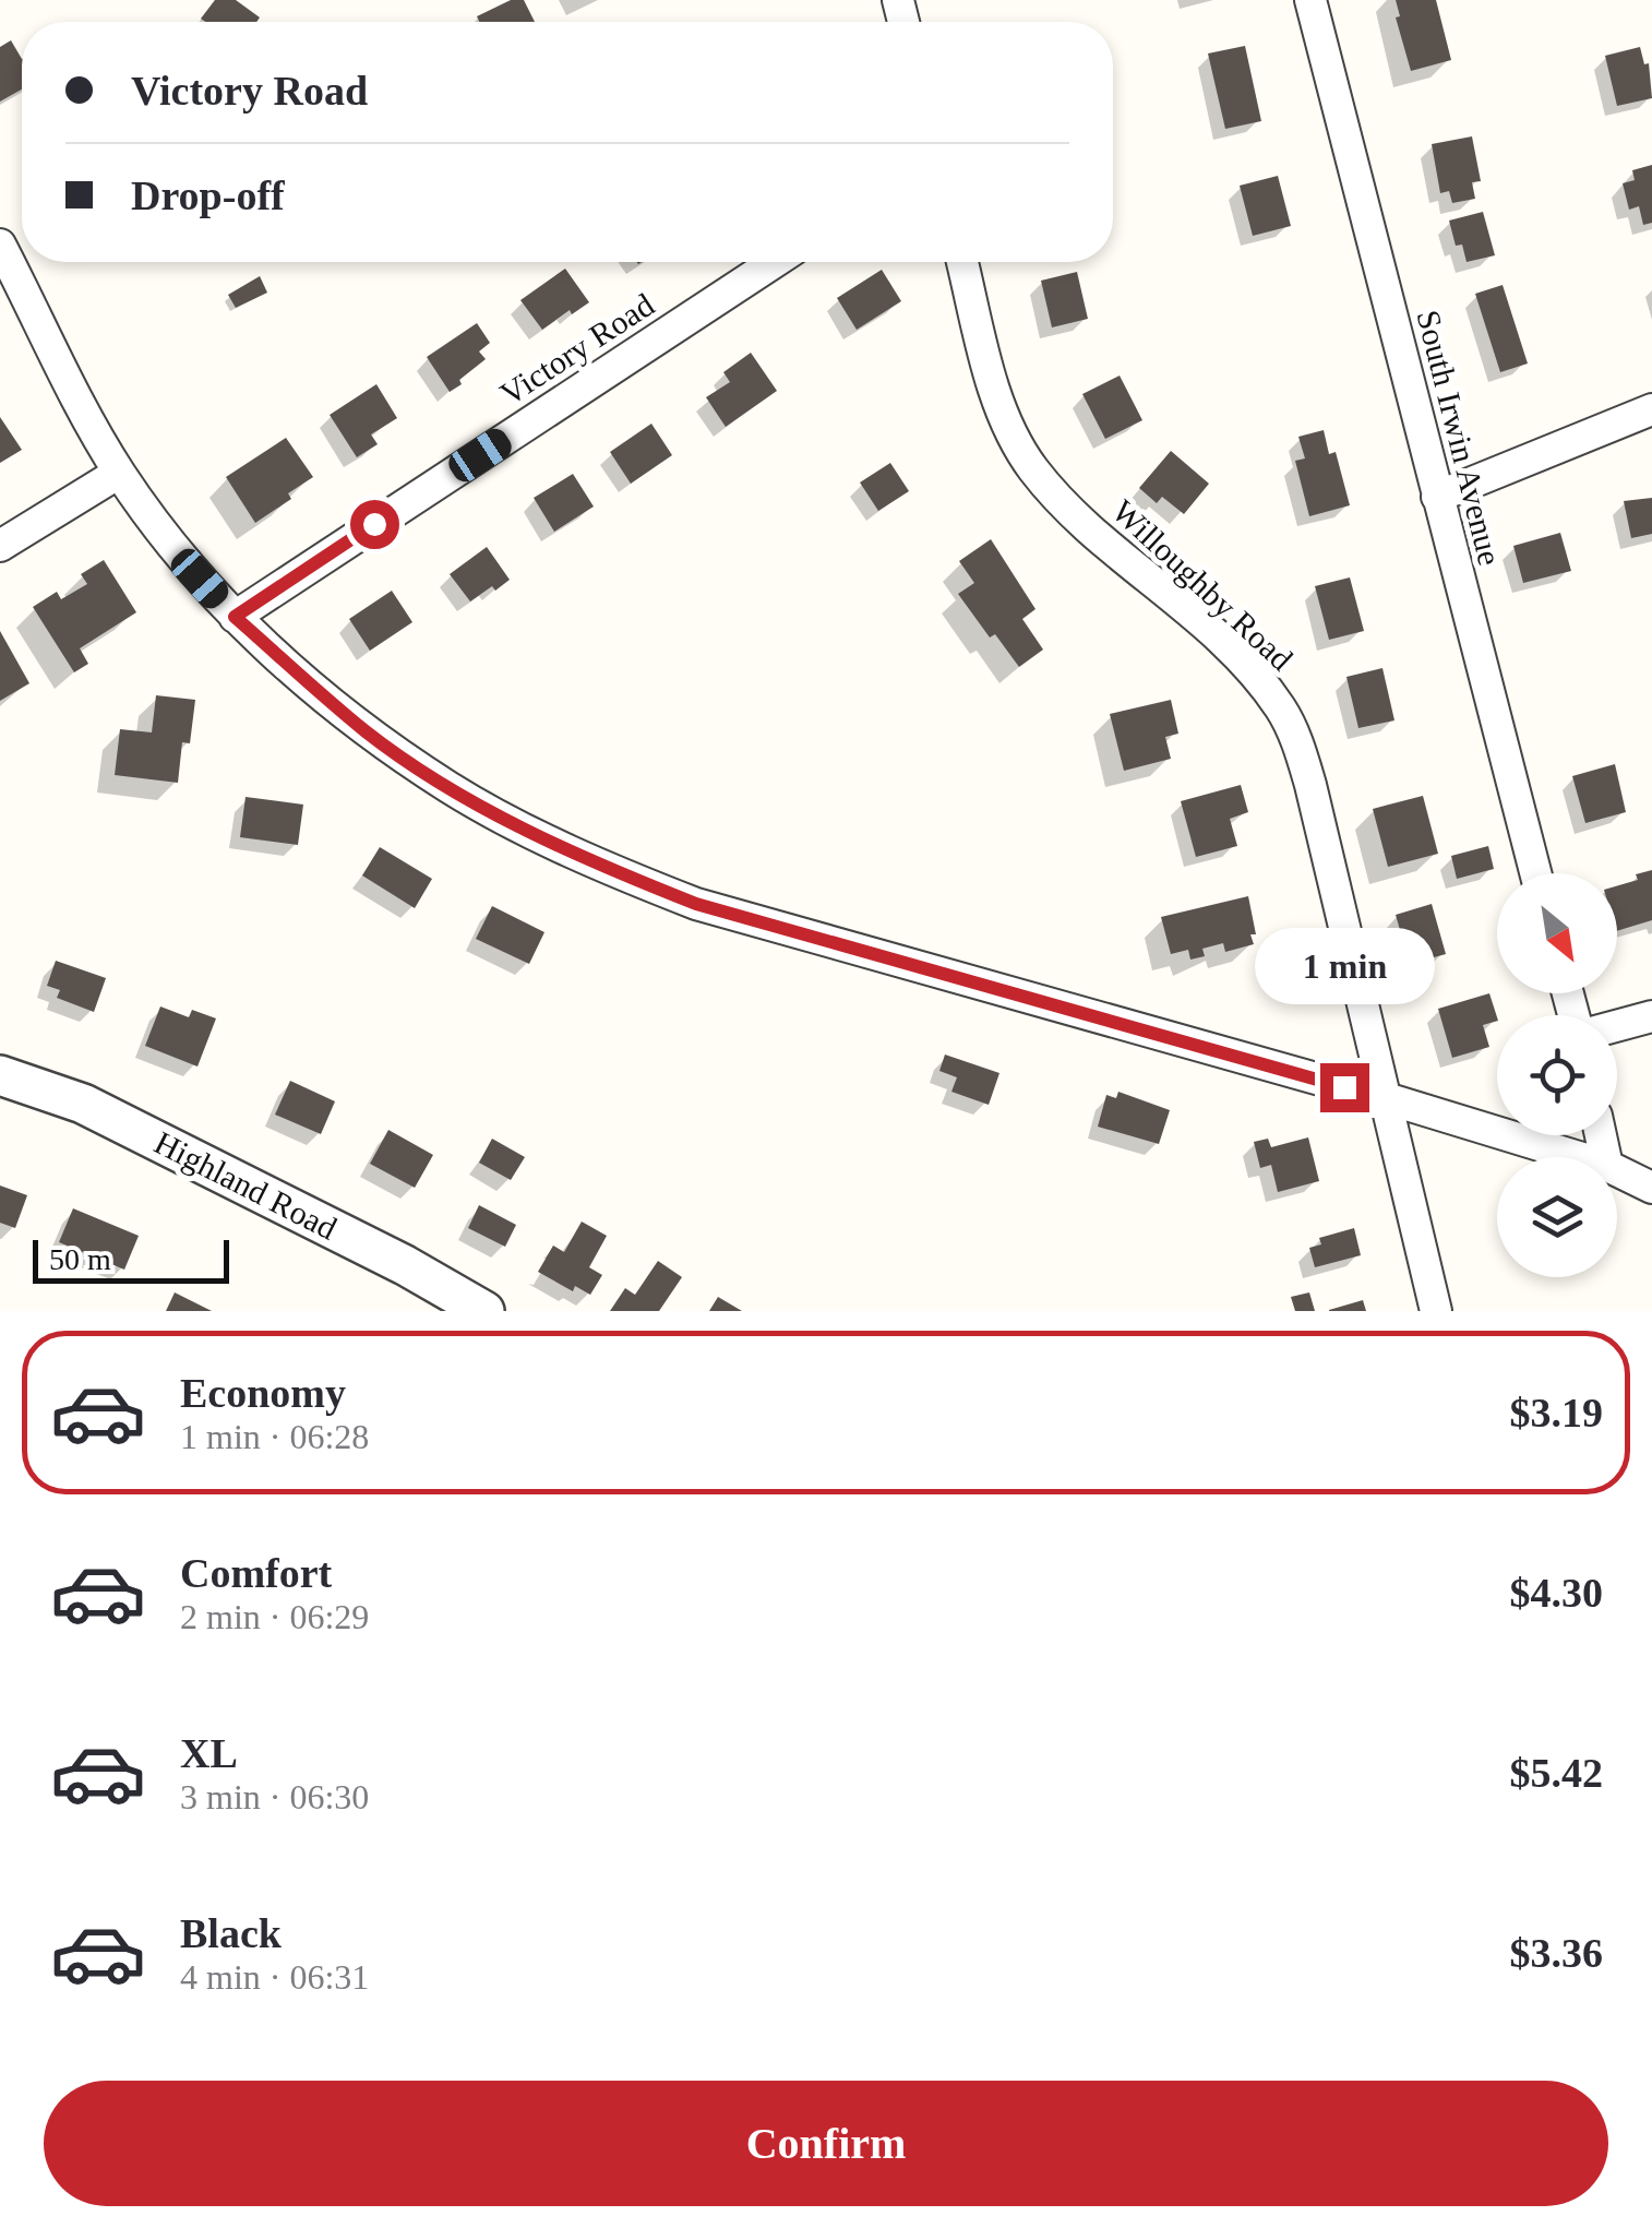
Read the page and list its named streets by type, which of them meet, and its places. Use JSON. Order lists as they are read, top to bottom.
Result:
{
  "streets": {
    "street": [
      "Victory Road",
      "South Irwin Avenue",
      "Willoughby Road",
      "Highland Road"
    ]
  },
  "scale_bar": "50 m",
  "north": "bottom right",
  "page": {
    "banner": ["Victory Road", "Drop-off"],
    "bubble": "1 min",
    "scale": "50 m",
    "list": [
      {
        "name": "Economy",
        "note": "1 min · 06:28",
        "value": "$3.19"
      },
      {
        "name": "Comfort",
        "note": "2 min · 06:29",
        "value": "$4.30"
      },
      {
        "name": "XL",
        "note": "3 min · 06:30",
        "value": "$5.42"
      },
      {
        "name": "Black",
        "note": "4 min · 06:31",
        "value": "$3.36"
      }
    ],
    "buttons": "Confirm"
  }
}
